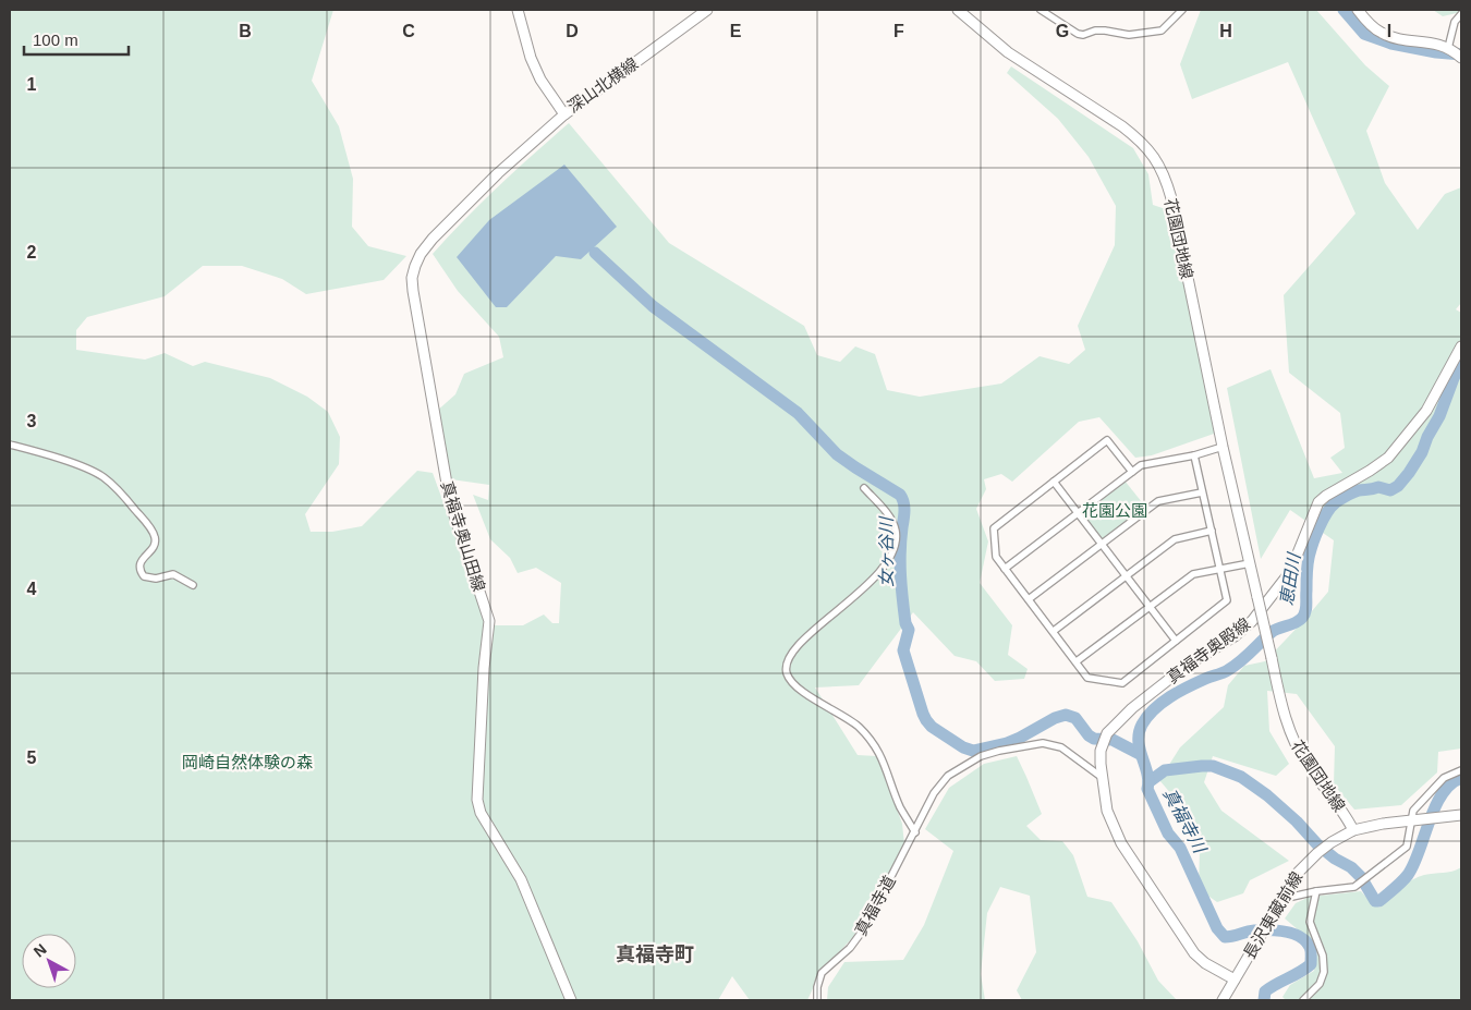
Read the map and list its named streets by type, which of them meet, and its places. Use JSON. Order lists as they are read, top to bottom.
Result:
{
  "streets": {
    "street": [
      "深山北横線",
      "花園団地線",
      "真福寺奥山田線",
      "真福寺奥殿線",
      "真福寺道",
      "長沢東蔵前線"
    ]
  },
  "crossings": [
    ["深山北横線", "真福寺奥山田線"],
    ["花園団地線", "長沢東蔵前線"],
    ["真福寺奥殿線", "真福寺道"],
    ["真福寺奥殿線", "長沢東蔵前線"]
  ],
  "districts": ["真福寺町"],
  "water": ["女ヶ谷川", "恵田川", "真福寺川"],
  "parks": ["花園公園", "岡崎自然体験の森"],
  "scale_bar": "100 m",
  "north": "top left",
  "grid": {
    "columns": [
      "B",
      "C",
      "D",
      "E",
      "F",
      "G",
      "H",
      "I"
    ],
    "rows": [
      "1",
      "2",
      "3",
      "4",
      "5"
    ]
  }
}
